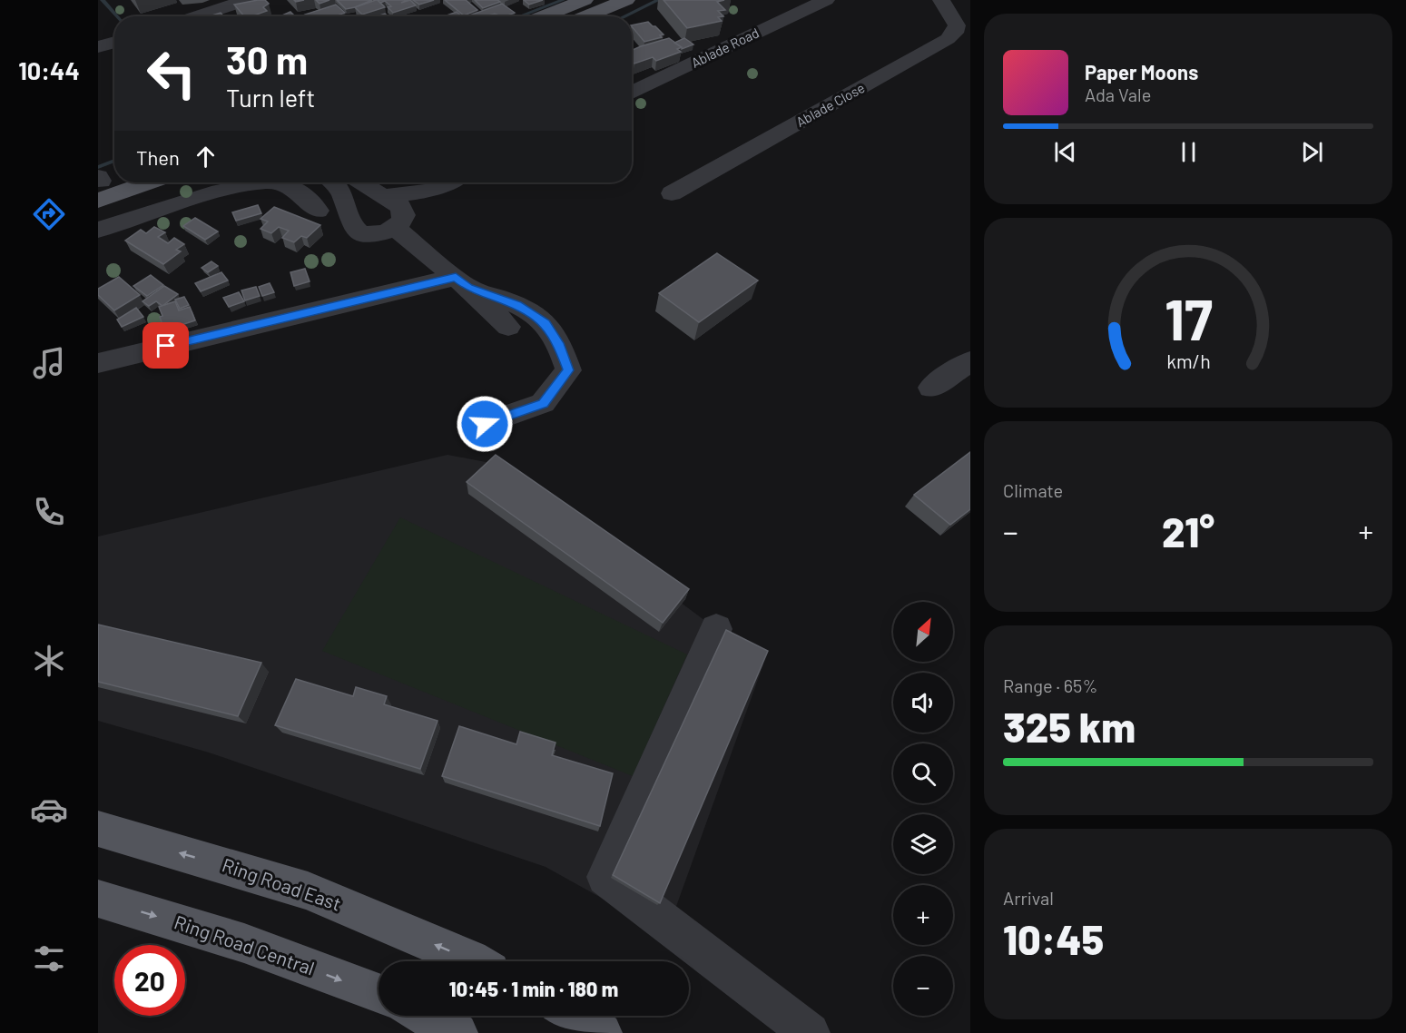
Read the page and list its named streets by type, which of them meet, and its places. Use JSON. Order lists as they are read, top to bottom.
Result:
{
  "streets": {
    "main road": ["Ring Road East", "Ring Road Central"],
    "street": ["Ablade Road", "Ablade Close"]
  },
  "one_way": ["Ring Road East", "Ring Road Central"],
  "north": "top right",
  "page": {
    "tabs": "10:44",
    "turn": ["30 m", "Turn left"],
    "song": ["Paper Moons", "Ada Vale"],
    "then": "Then",
    "tile": [
      "Climate",
      ["Range · 65%", "325 km"],
      ["Arrival", "10:45"]
    ],
    "heat": ["−", "21°", "+"],
    "map_buttons": ["+", "−"],
    "limit": "20",
    "trip": "10:45 · 1 min · 180 m",
    "gauge": ["17", "km/h"]
  }
}
